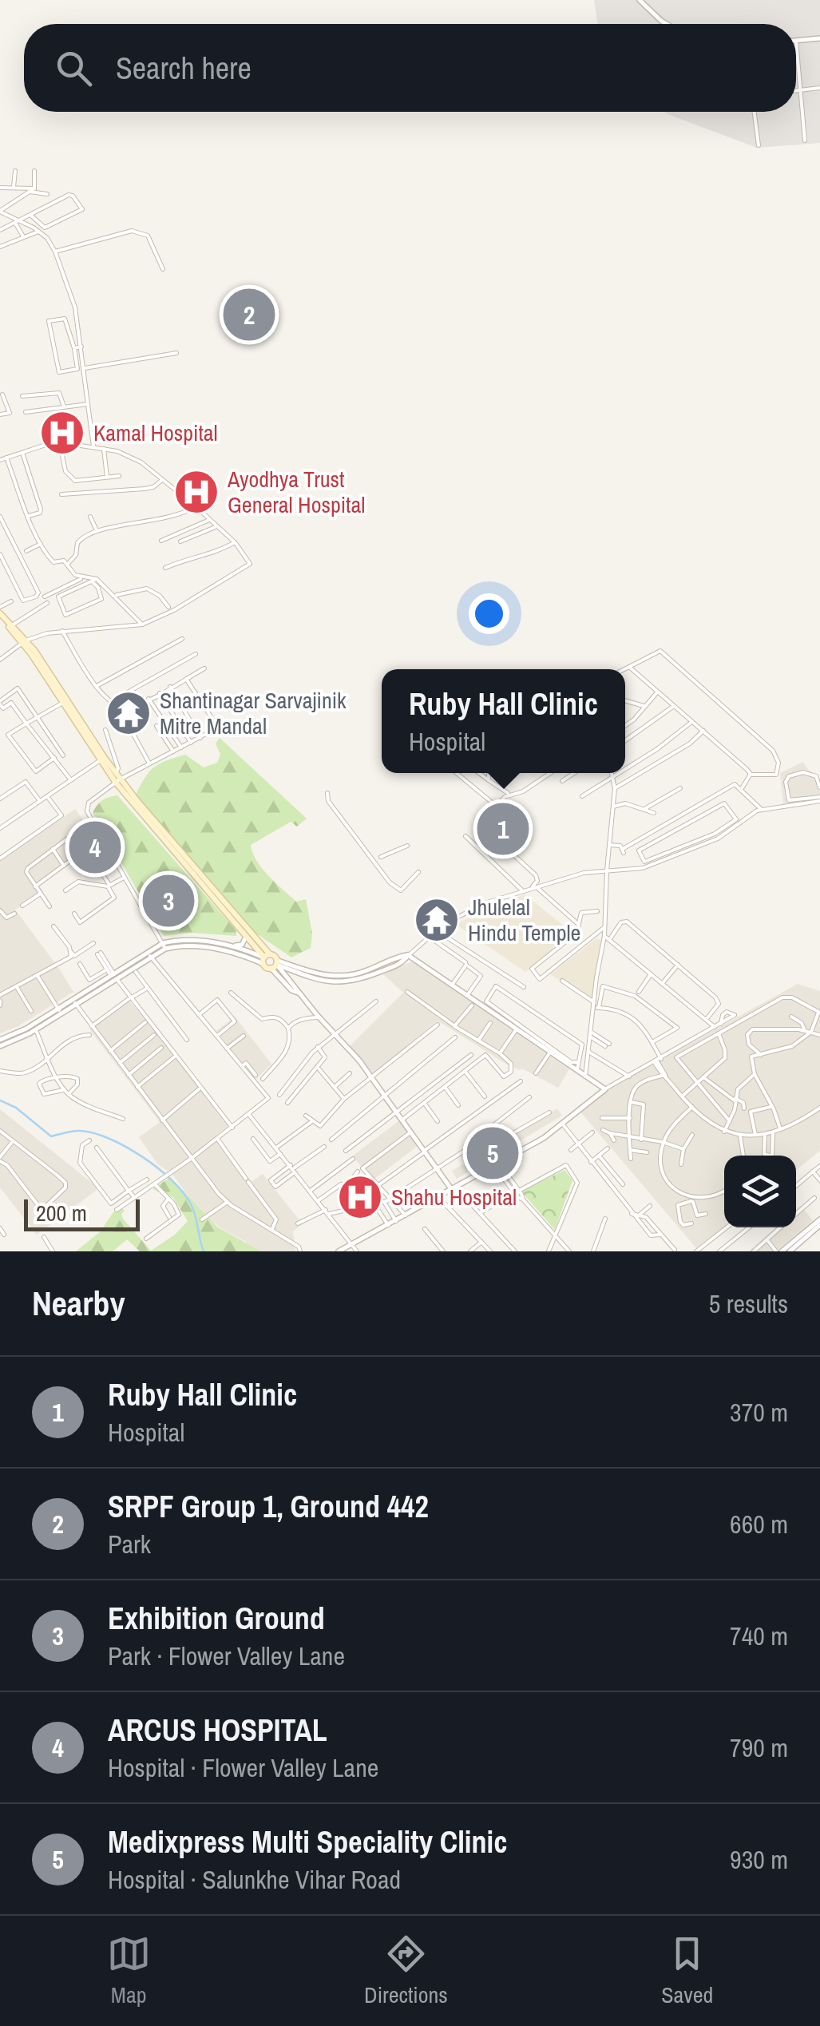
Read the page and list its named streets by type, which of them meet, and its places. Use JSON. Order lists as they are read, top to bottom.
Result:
{
  "places": {
    "hospital": ["Kamal Hospital", "Ayodhya Trust General Hospital", "Shahu Hospital"],
    "temple": ["Shantinagar Sarvajinik Mitre Mandal", "Jhulelal Hindu Temple"]
  },
  "scale_bar": "200 m",
  "page": {
    "search": "Search here",
    "pins": [
      "2",
      "1",
      "4",
      "3",
      "5"
    ],
    "popup": ["Ruby Hall Clinic", "Hospital"],
    "scale": "200 m",
    "heading": ["Nearby", "5 results"],
    "list": [
      {
        "mark": "1",
        "name": "Ruby Hall Clinic",
        "note": "Hospital",
        "value": "370 m"
      },
      {
        "mark": "2",
        "name": "SRPF Group 1, Ground 442",
        "note": "Park",
        "value": "660 m"
      },
      {
        "mark": "3",
        "name": "Exhibition Ground",
        "note": "Park · Flower Valley Lane",
        "value": "740 m"
      },
      {
        "mark": "4",
        "name": "ARCUS HOSPITAL",
        "note": "Hospital · Flower Valley Lane",
        "value": "790 m"
      },
      {
        "mark": "5",
        "name": "Medixpress Multi Speciality Clinic",
        "note": "Hospital · Salunkhe Vihar Road",
        "value": "930 m"
      }
    ],
    "nav": ["Map", "Directions", "Saved"]
  }
}
